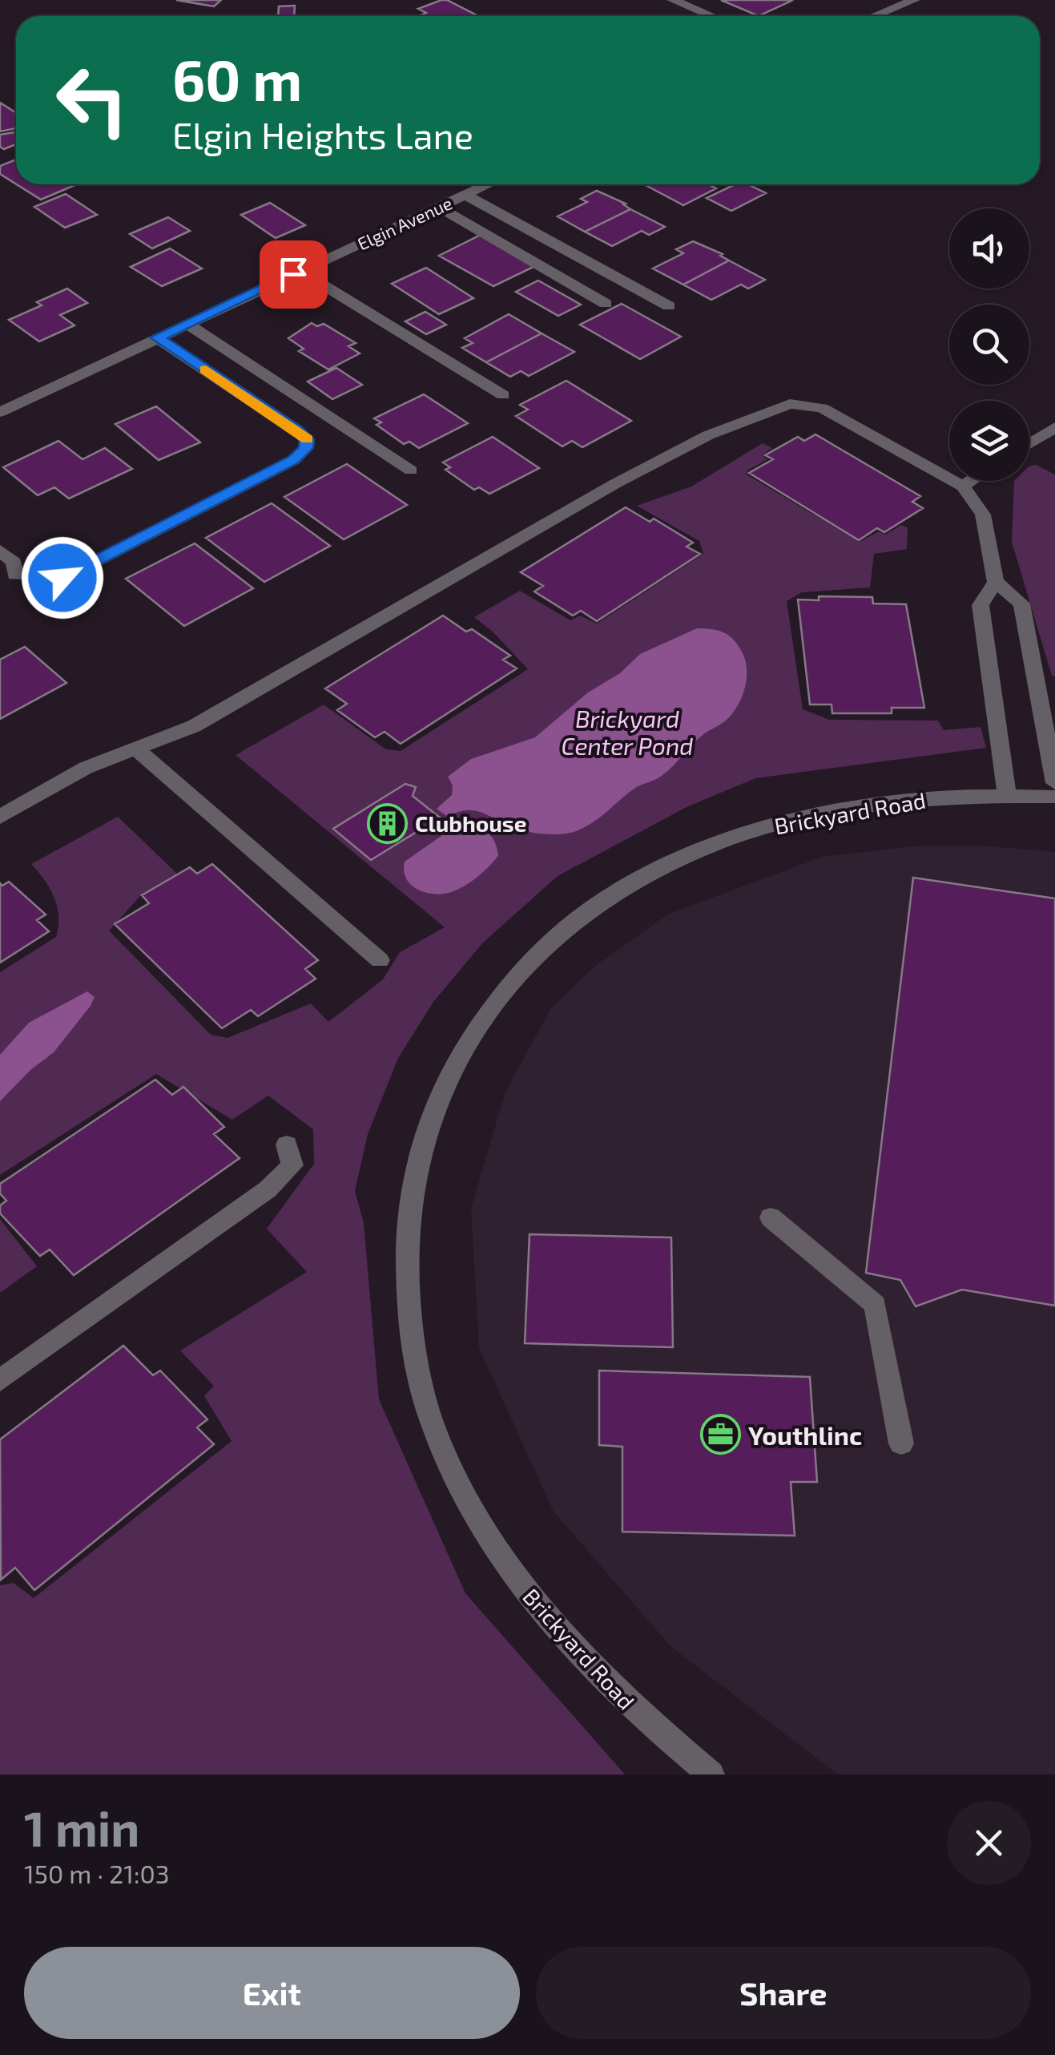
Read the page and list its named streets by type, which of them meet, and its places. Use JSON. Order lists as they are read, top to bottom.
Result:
{
  "streets": {
    "street": ["Elgin Avenue", "Brickyard Road"]
  },
  "water": ["Brickyard Center Pond"],
  "places": {
    "building": ["Clubhouse"],
    "office": ["Youthlinc"]
  },
  "page": {
    "turn": ["60 m", "Elgin Heights Lane"],
    "heading": ["1 min", "150 m · 21:03"],
    "buttons": ["Exit", "Share"]
  }
}
